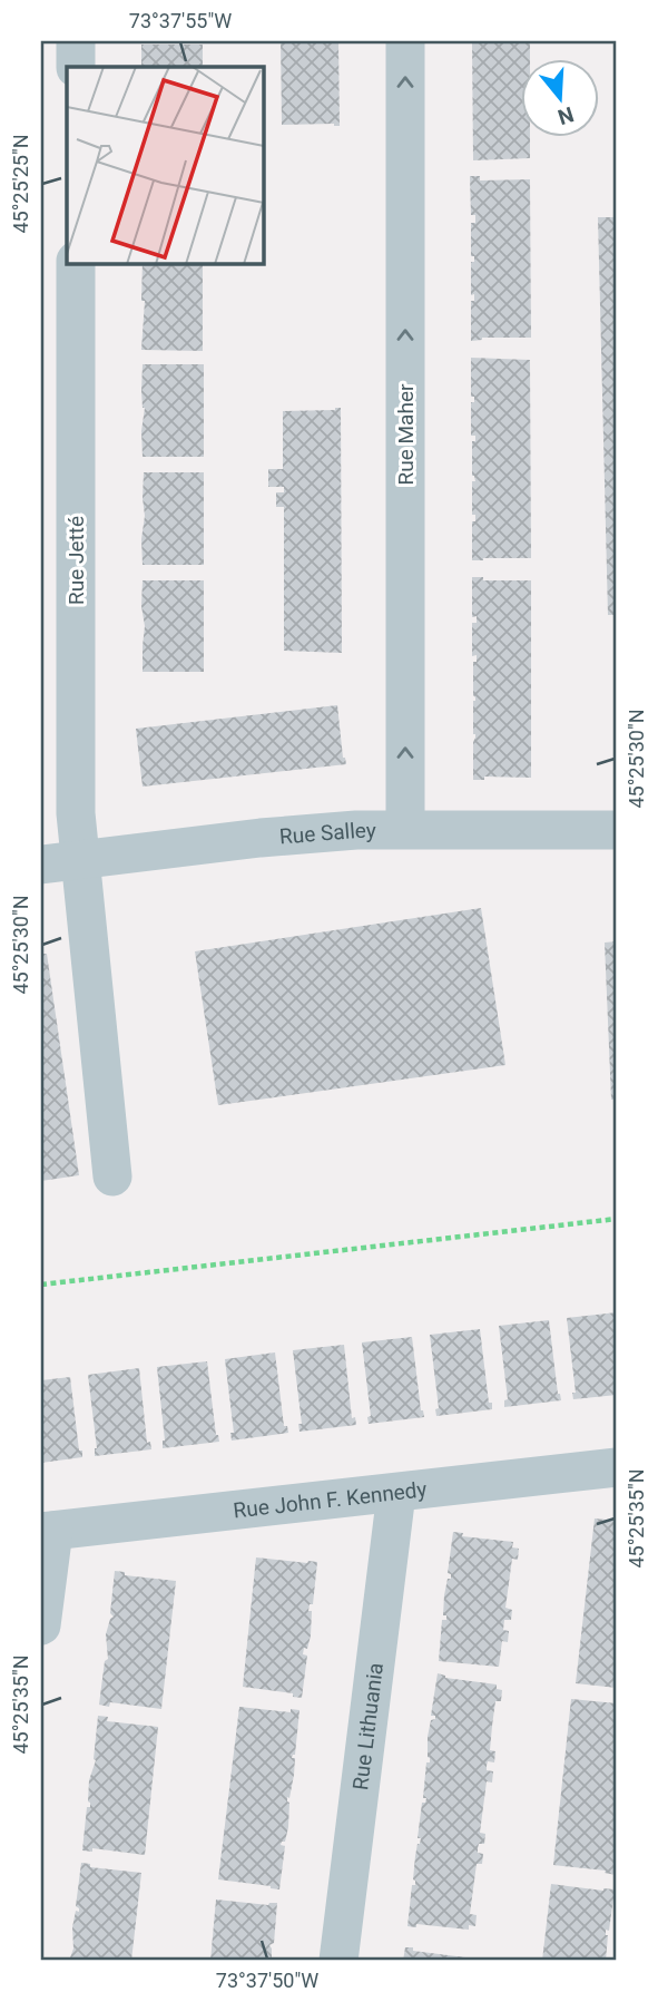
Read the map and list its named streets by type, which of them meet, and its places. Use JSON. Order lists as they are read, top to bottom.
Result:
{
  "streets": {
    "street": [
      "Rue Maher",
      "Rue Jetté",
      "Rue Salley",
      "Rue John F. Kennedy",
      "Rue Lithuania"
    ]
  },
  "crossings": [
    ["Rue Maher", "Rue Salley"],
    ["Rue Jetté", "Rue Salley"],
    ["Rue John F. Kennedy", "Rue Lithuania"]
  ],
  "one_way": ["Rue Maher"],
  "north": "bottom",
  "coordinates": [
    "73°37'55\"W",
    "45°25'25\"N",
    "45°25'30\"N",
    "45°25'35\"N",
    "73°37'50\"W"
  ]
}
